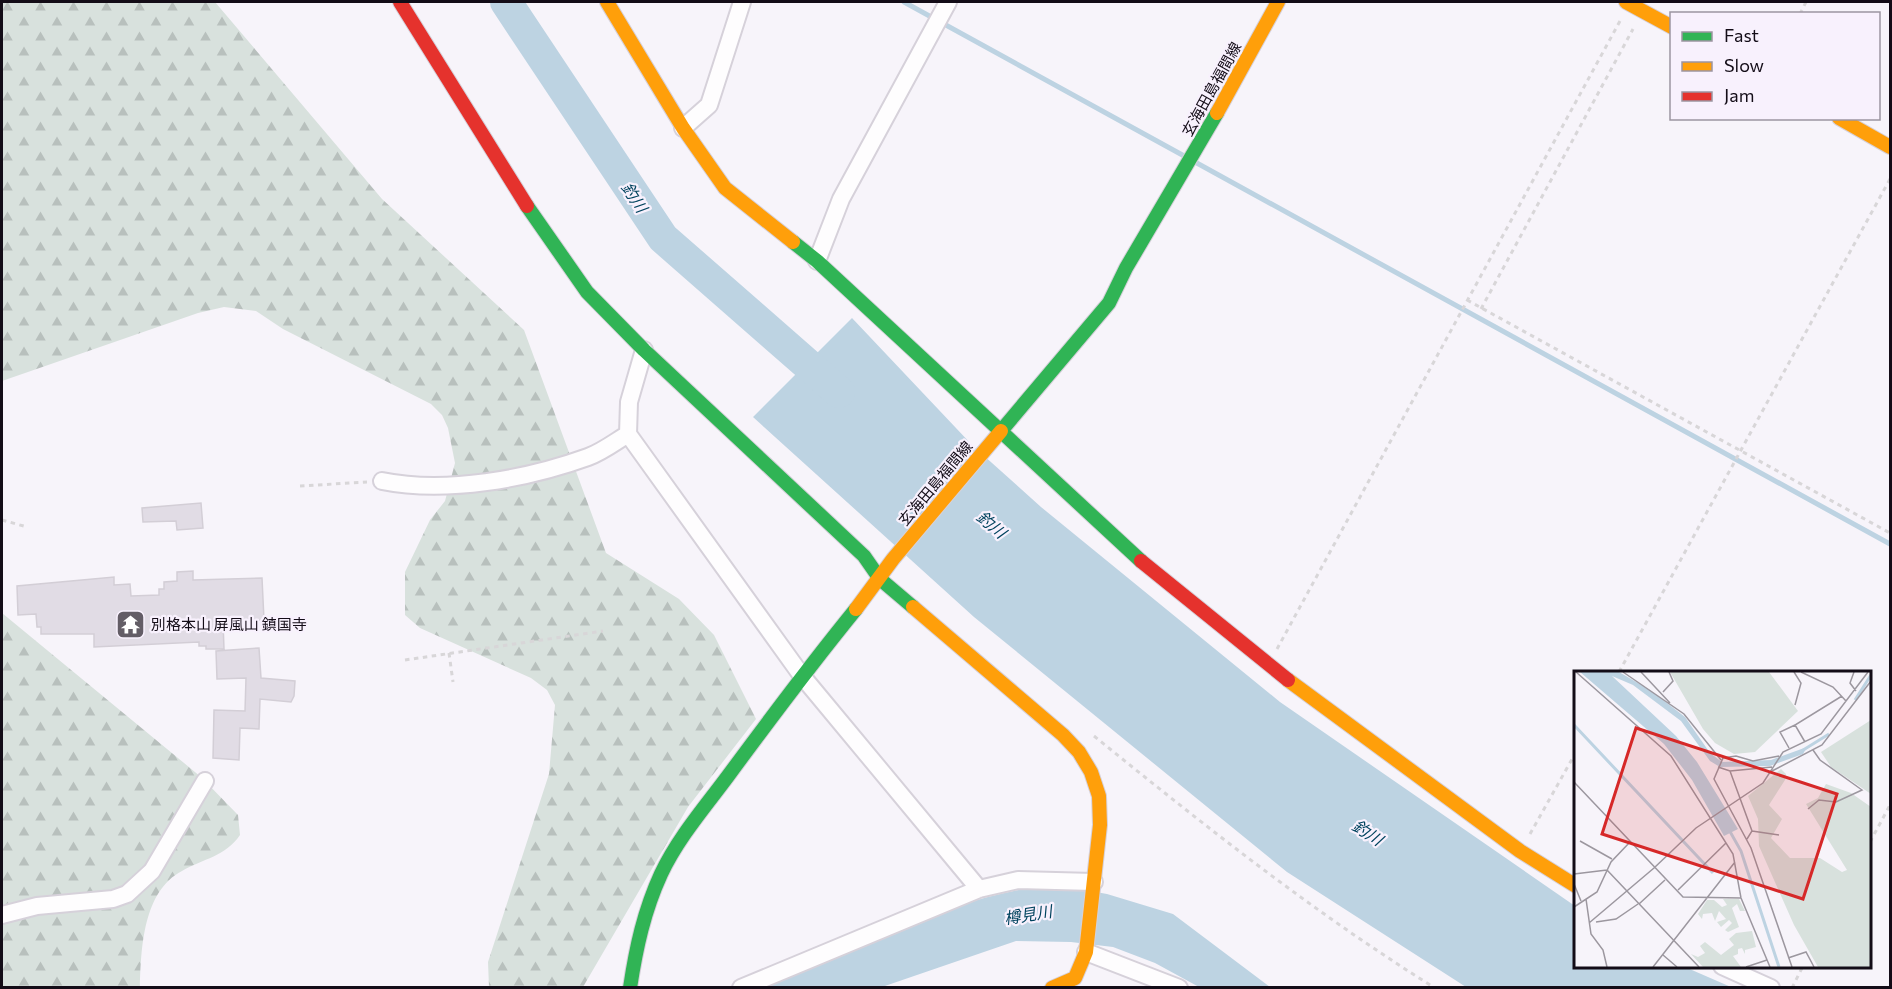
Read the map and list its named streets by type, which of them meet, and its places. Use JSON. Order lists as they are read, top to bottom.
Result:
{
  "streets": {
    "street": ["玄海田島福間線"]
  },
  "water": ["釣川", "樽見川"],
  "places": {
    "temple": ["別格本山 屏風山 鎮国寺"]
  },
  "legend": ["Fast", "Slow", "Jam"]
}
